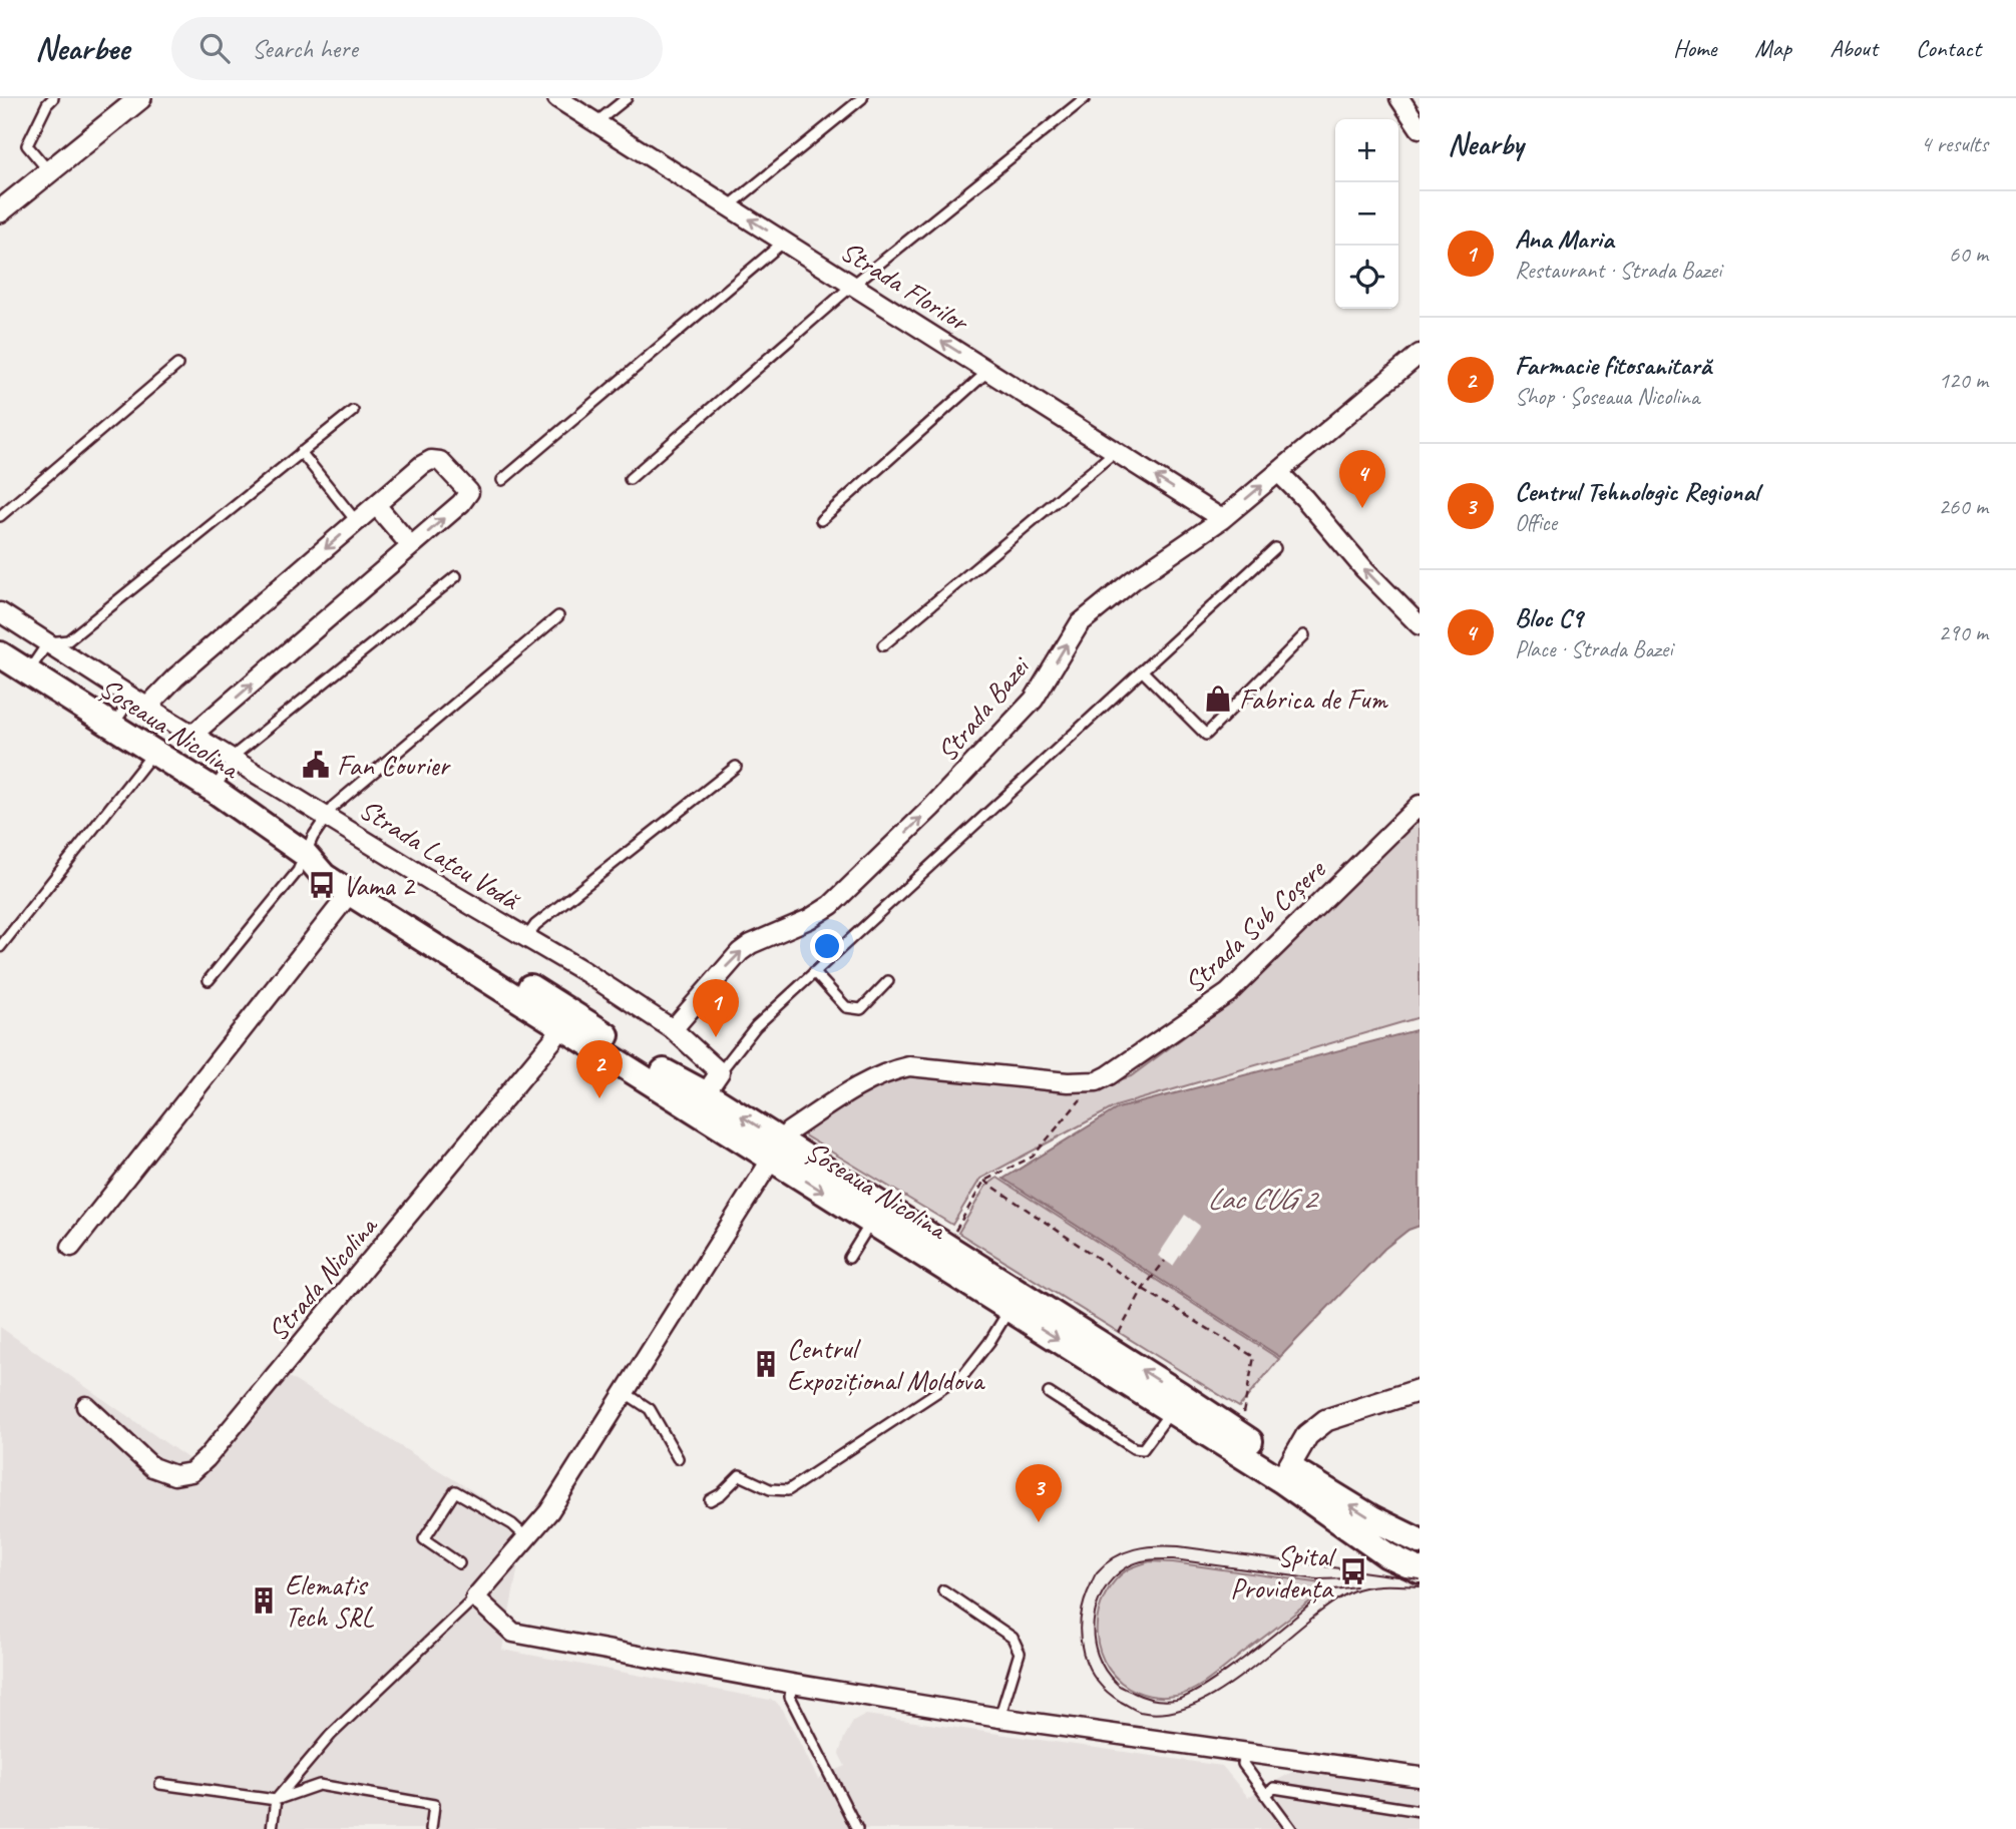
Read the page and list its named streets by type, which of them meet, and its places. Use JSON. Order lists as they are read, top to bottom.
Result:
{
  "streets": {
    "main road": ["Șoseaua Nicolina"],
    "street": [
      "Strada Florilor",
      "Strada Bazei",
      "Strada Lațcu Vodă",
      "Strada Sub Coșere",
      "Strada Nicolina"
    ]
  },
  "crossings": [
    ["Strada Florilor", "Strada Bazei"],
    ["Strada Bazei", "Strada Lațcu Vodă"],
    ["Șoseaua Nicolina", "Strada Nicolina"]
  ],
  "one_way": ["Strada Florilor", "Strada Bazei"],
  "water": ["Lac CUG 2"],
  "places": {
    "shop": ["Fabrica de Fum"],
    "public building": ["Fan Courier"],
    "bus stop": ["Vama 2", "Spital Providența"],
    "building": ["Centrul Expozițional Moldova", "Elematis Tech SRL"]
  },
  "page": {
    "header": "Nearbee",
    "search": "Search here",
    "nav": [
      "Home",
      "Map",
      "About",
      "Contact"
    ],
    "heading": ["Nearby", "4 results"],
    "map_buttons": ["+", "−"],
    "list": [
      {
        "mark": "1",
        "name": "Ana Maria",
        "note": "Restaurant · Strada Bazei",
        "value": "60 m"
      },
      {
        "mark": "2",
        "name": "Farmacie fitosanitară",
        "note": "Shop · Șoseaua Nicolina",
        "value": "120 m"
      },
      {
        "mark": "3",
        "name": "Centrul Tehnologic Regional",
        "note": "Office",
        "value": "260 m"
      },
      {
        "mark": "4",
        "name": "Bloc C9",
        "note": "Place · Strada Bazei",
        "value": "290 m"
      }
    ],
    "pins": [
      "4",
      "1",
      "2",
      "3"
    ]
  }
}
